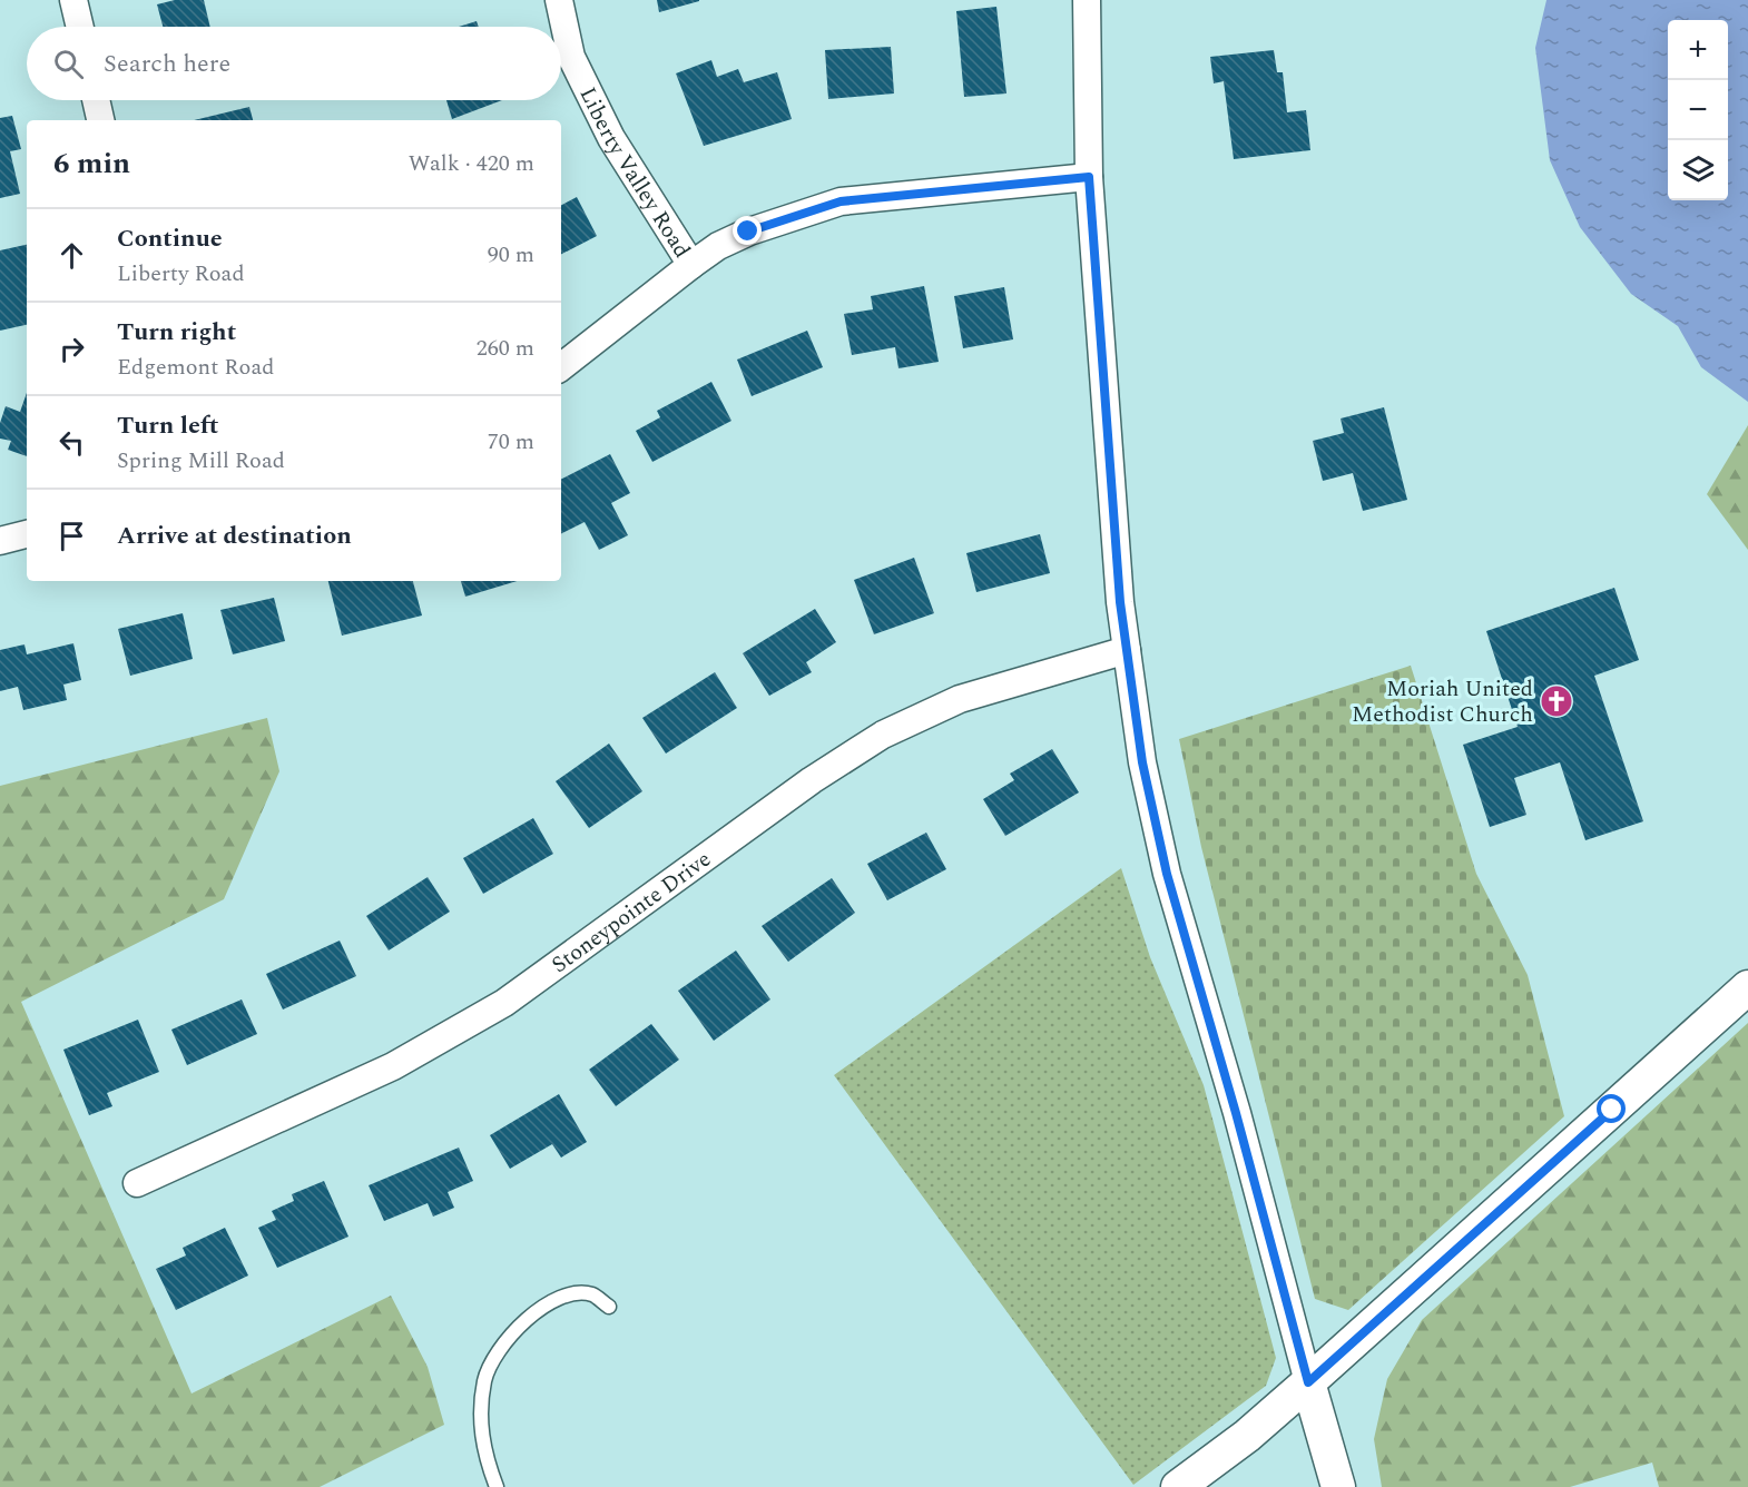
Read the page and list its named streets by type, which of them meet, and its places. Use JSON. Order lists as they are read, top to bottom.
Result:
{
  "streets": {
    "street": ["Liberty Valley Road", "Stoneypointe Drive"]
  },
  "places": {
    "church": ["Moriah United Methodist Church"]
  },
  "page": {
    "map_buttons": ["+", "−"],
    "search": "Search here",
    "heading": ["6 min", "Walk · 420 m"],
    "list": [
      ["Continue", "Liberty Road", "90 m"],
      ["Turn right", "Edgemont Road", "260 m"],
      ["Turn left", "Spring Mill Road", "70 m"],
      "Arrive at destination"
    ]
  }
}
